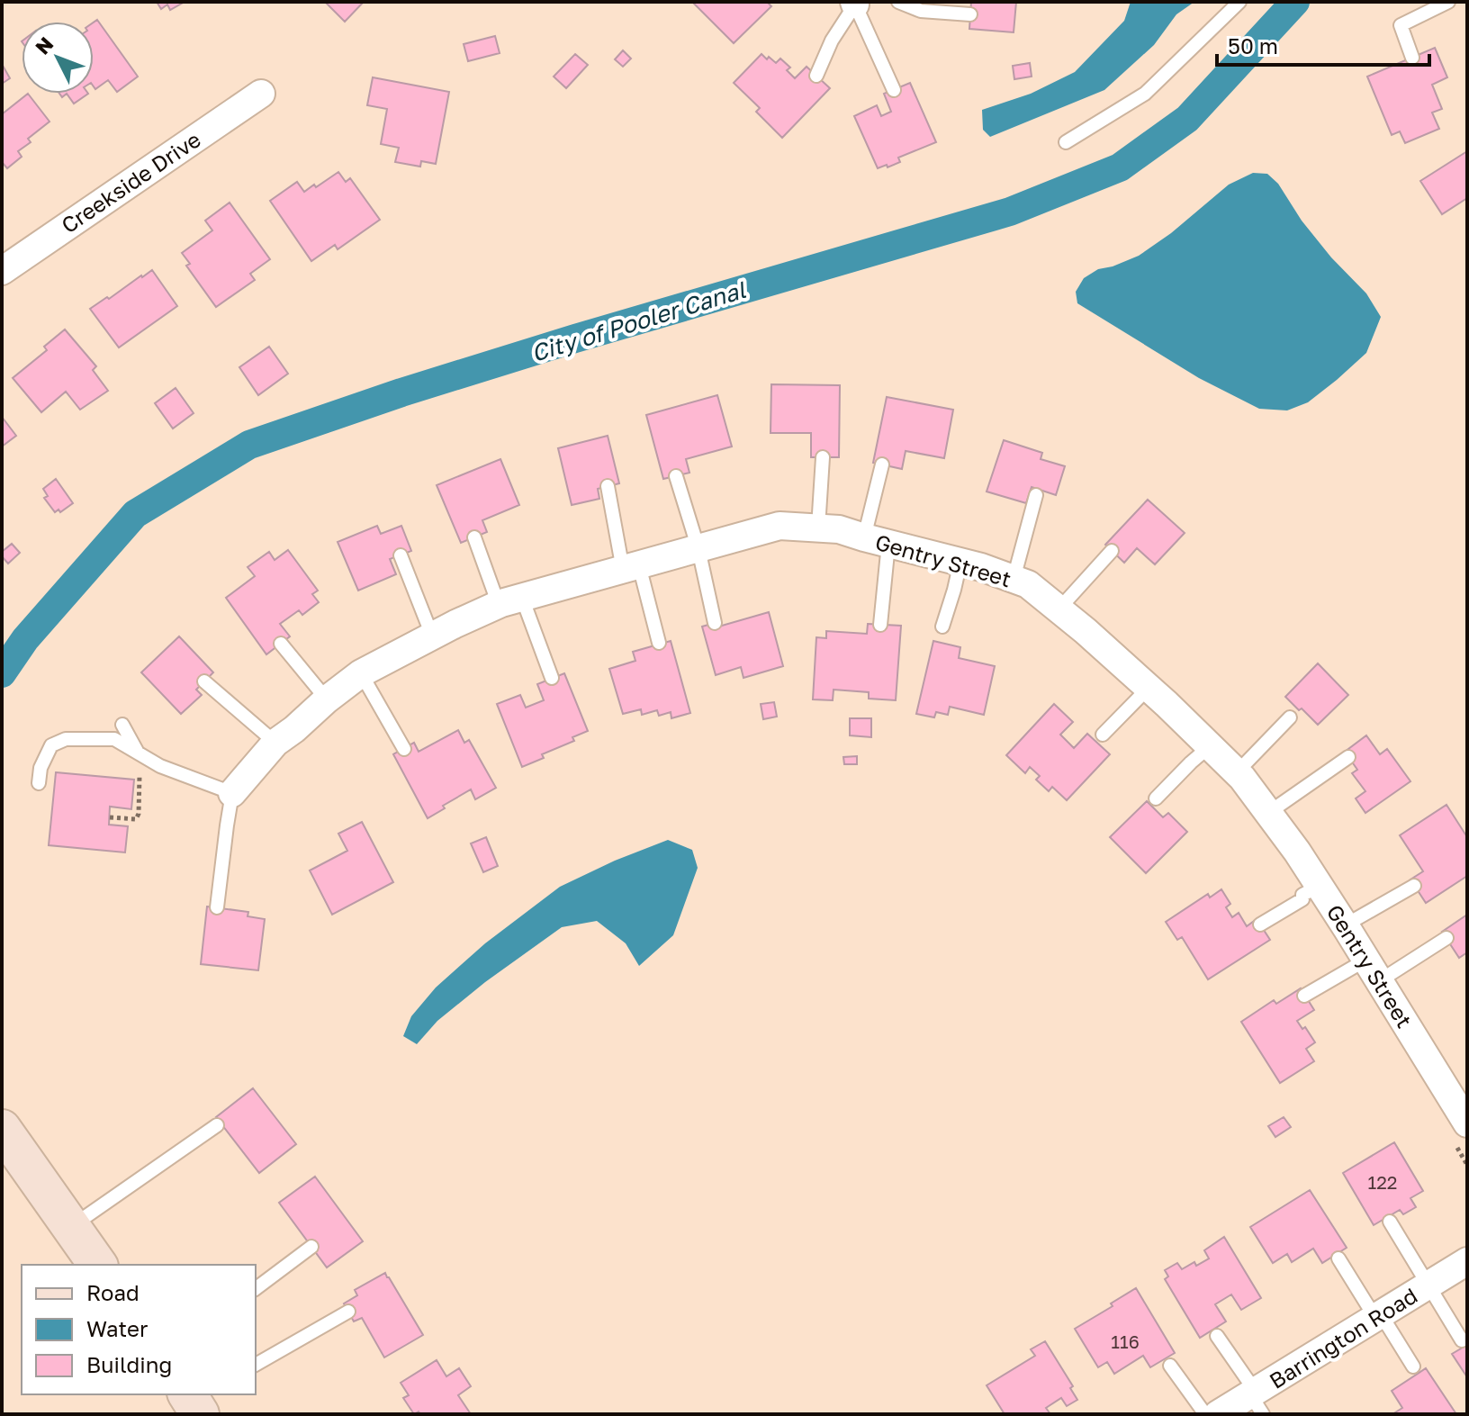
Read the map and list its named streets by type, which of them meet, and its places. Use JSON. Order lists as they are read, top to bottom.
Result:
{
  "streets": {
    "street": ["Creekside Drive", "Gentry Street", "Barrington Road"]
  },
  "water": ["City of Pooler Canal"],
  "house_numbers": ["122", "116"],
  "legend": ["Road", "Water", "Building"],
  "scale_bar": "50 m",
  "north": "top left"
}
